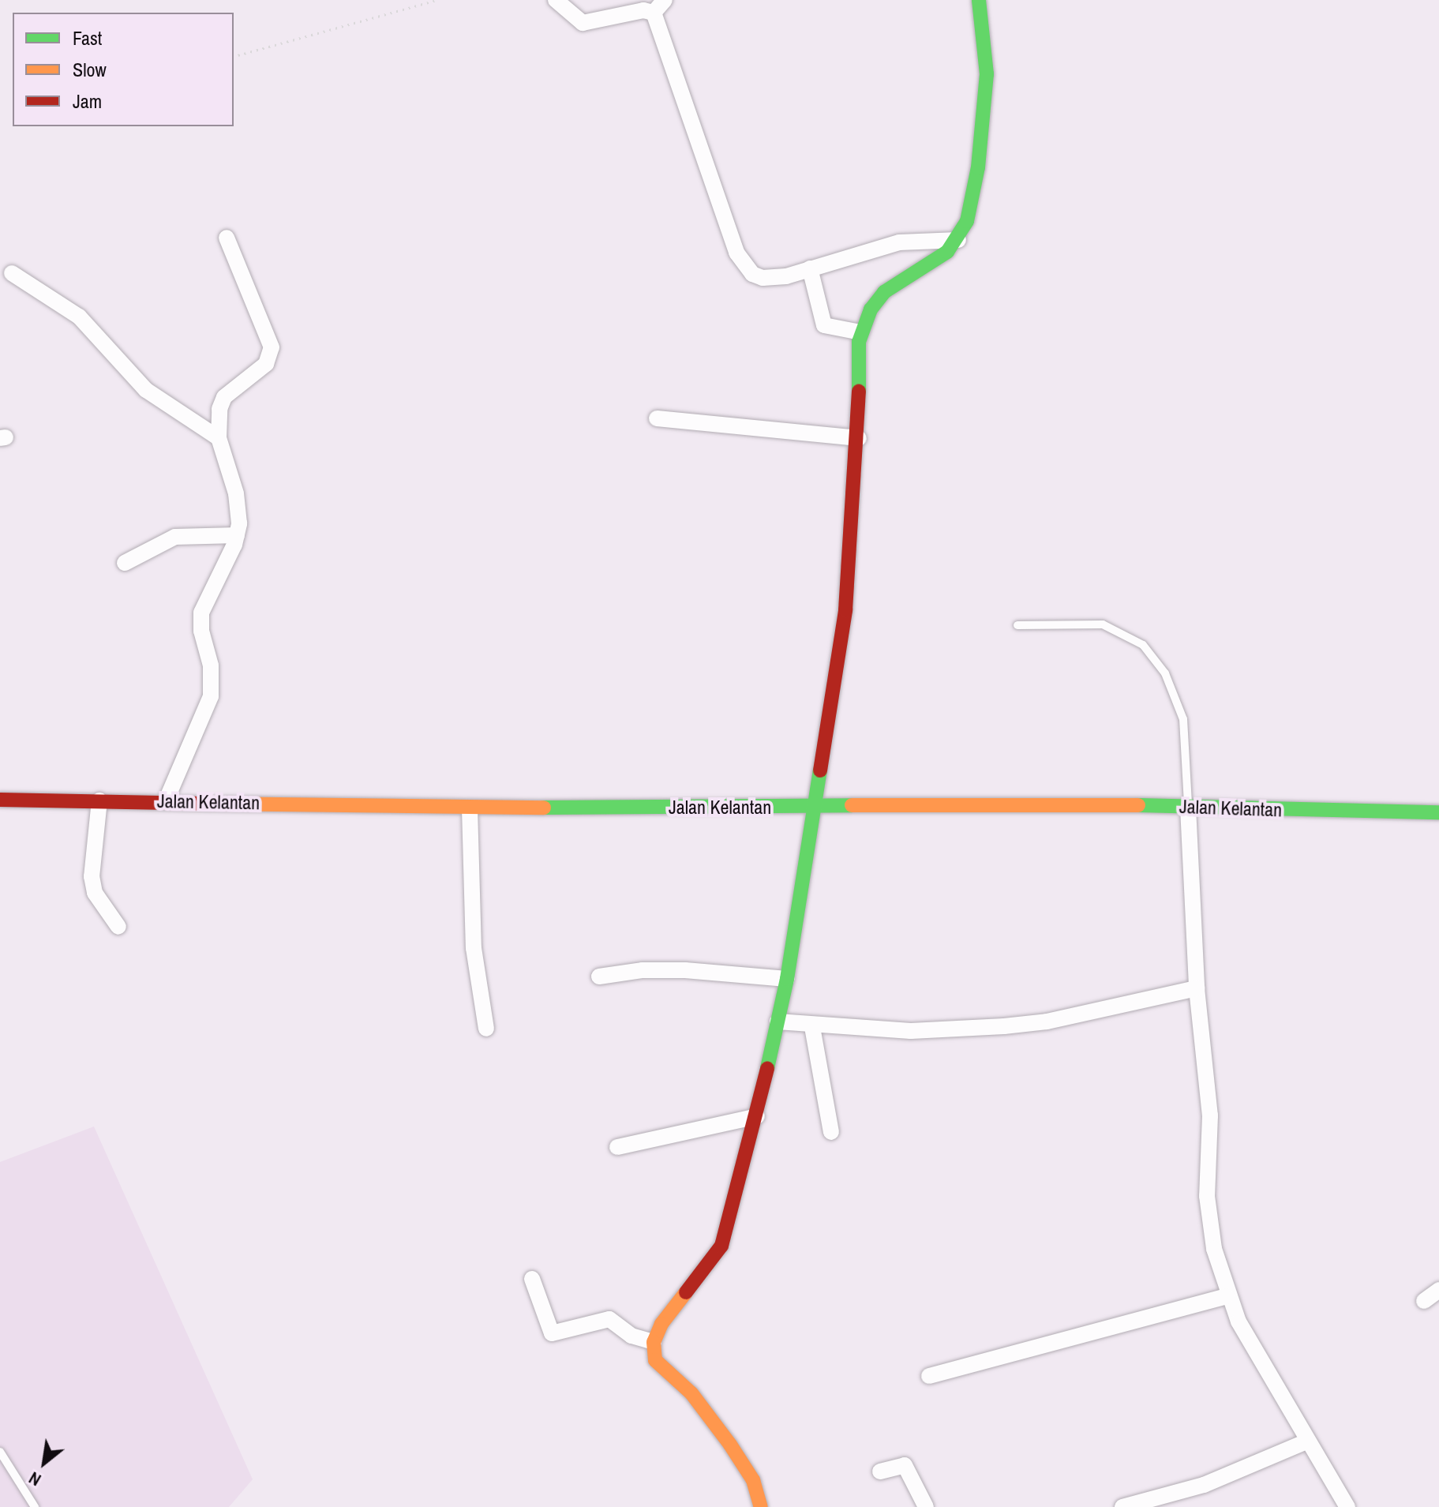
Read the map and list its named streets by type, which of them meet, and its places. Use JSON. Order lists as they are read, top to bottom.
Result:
{
  "streets": {
    "main road": ["Jalan Kelantan"]
  },
  "legend": ["Fast", "Slow", "Jam"],
  "north": "bottom left"
}
